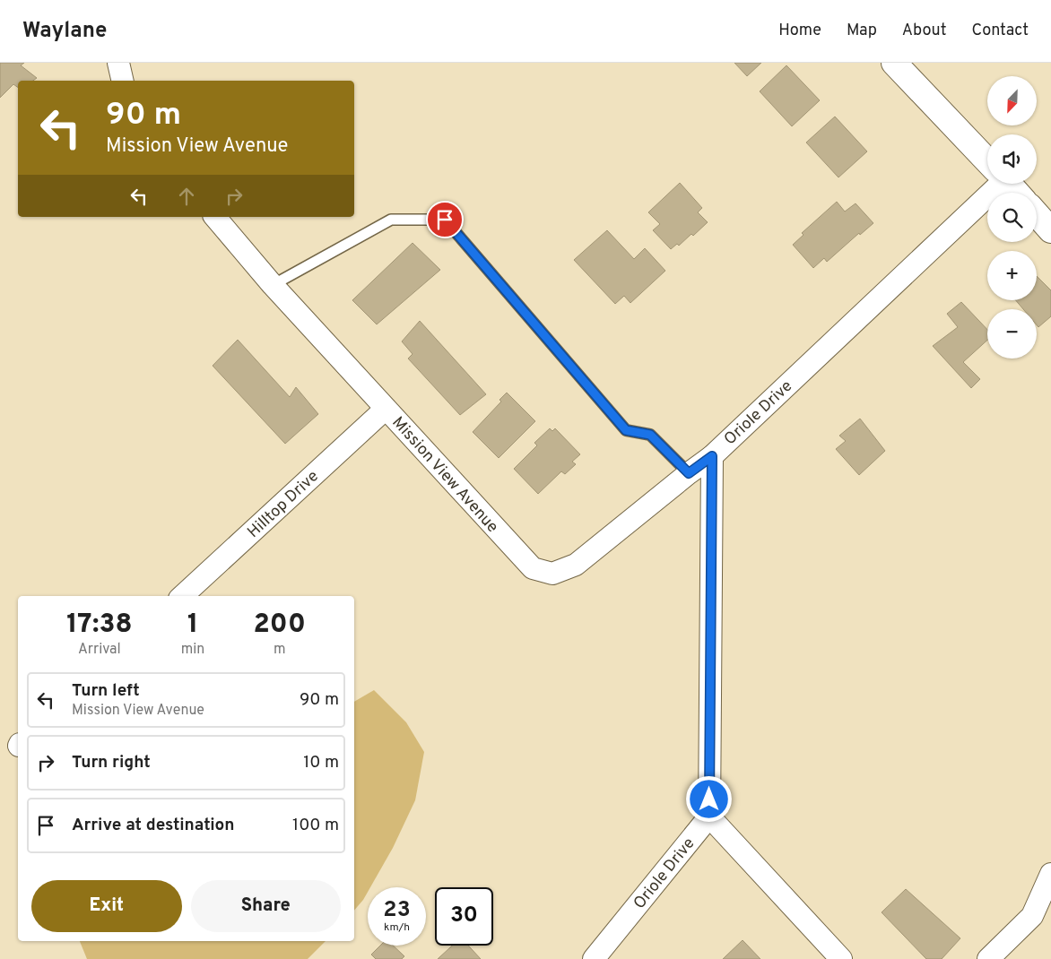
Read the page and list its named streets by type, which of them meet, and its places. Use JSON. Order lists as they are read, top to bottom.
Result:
{
  "streets": {
    "street": ["Oriole Drive", "Mission View Avenue", "Hilltop Drive"]
  },
  "crossings": [
    ["Oriole Drive", "Mission View Avenue"],
    ["Mission View Avenue", "Hilltop Drive"]
  ],
  "north": "bottom left",
  "page": {
    "header": "Waylane",
    "nav": [
      "Home",
      "Map",
      "About",
      "Contact"
    ],
    "map_buttons": ["+", "−"],
    "turn": ["90 m", "Mission View Avenue"],
    "eta": [
      "17:38",
      "Arrival",
      "1",
      "min",
      "200",
      "m"
    ],
    "list": [
      {
        "name": "Turn left",
        "note": "Mission View Avenue",
        "value": "90 m"
      },
      {
        "name": "Turn right",
        "value": "10 m"
      },
      {
        "name": "Arrive at destination",
        "value": "100 m"
      }
    ],
    "buttons": ["Exit", "Share"],
    "speed": "23 km/h",
    "limit": "30"
  }
}
